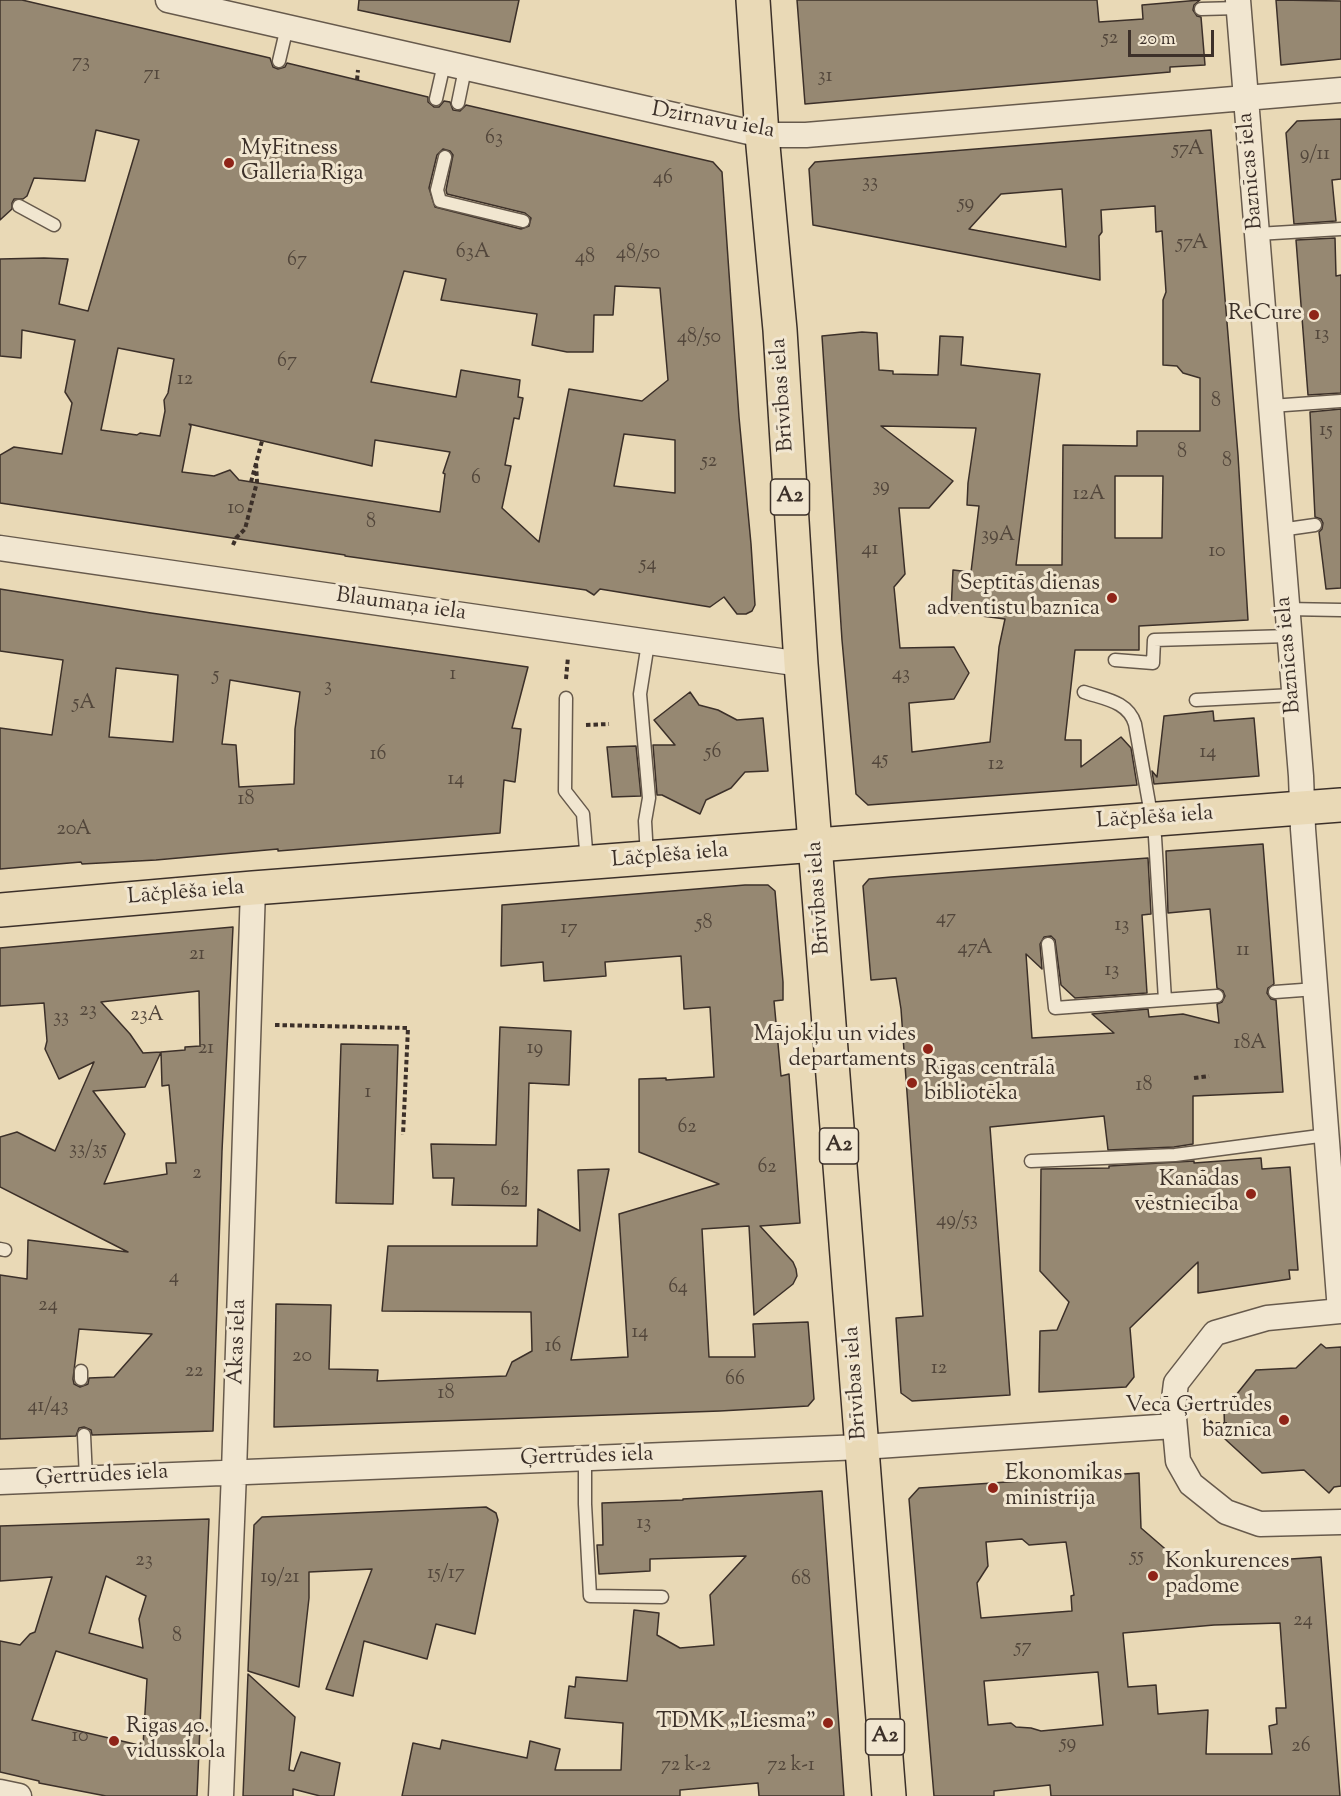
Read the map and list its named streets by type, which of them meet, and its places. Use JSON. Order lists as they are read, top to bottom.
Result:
{
  "streets": {
    "main road": ["Brīvības iela", "A2", "Lāčplēša iela"],
    "street": [
      "Dzirnavu iela",
      "Baznīcas iela",
      "Blaumaņa iela",
      "Akas iela",
      "Ģertrūdes iela"
    ]
  },
  "crossings": [
    ["Dzirnavu iela", "Baznīcas iela"],
    ["Dzirnavu iela", "Brīvības iela"],
    ["Baznīcas iela", "Lāčplēša iela"],
    ["Brīvības iela", "Blaumaņa iela"],
    ["Brīvības iela", "Lāčplēša iela"],
    ["Brīvības iela", "Ģertrūdes iela"],
    ["Lāčplēša iela", "Akas iela"],
    ["Akas iela", "Ģertrūdes iela"]
  ],
  "places": [
    "MyFitness Galleria Riga",
    "ReCure",
    "Septītās dienas adventistu baznīca",
    "Mājokļu un vides departaments",
    "Rīgas centrālā bibliotēka",
    "Kanādas vēstniecība",
    "Vecā Ģertrūdes baznīca",
    "Ekonomikas ministrija",
    "Konkurences padome",
    "TDMK „Liesma”",
    "Rīgas 40. vidusskola"
  ],
  "house_numbers": [
    "52",
    "73",
    "71",
    "31",
    "63",
    "57A",
    "9/11",
    "46",
    "33",
    "59",
    "57A",
    "63A",
    "48/50",
    "48",
    "67",
    "13",
    "48/50",
    "67",
    "12",
    "8",
    "15",
    "8",
    "52",
    "8",
    "6",
    "39",
    "12A",
    "10",
    "8",
    "39A",
    "41",
    "10",
    "54",
    "1",
    "43",
    "5",
    "3",
    "5A",
    "56",
    "14",
    "16",
    "45",
    "12",
    "14",
    "18",
    "20A",
    "47",
    "58",
    "13",
    "17",
    "47A",
    "11",
    "21",
    "13",
    "23",
    "23A",
    "33",
    "18A",
    "21",
    "19",
    "18",
    "1",
    "62",
    "33/35",
    "62",
    "2",
    "62",
    "49/53",
    "4",
    "64",
    "24",
    "14",
    "16",
    "20",
    "12",
    "22",
    "66",
    "18",
    "41/43",
    "13",
    "55",
    "23",
    "15/17",
    "19/21",
    "68",
    "24",
    "8",
    "57",
    "10",
    "59",
    "26",
    "72 k-2",
    "72 k-1"
  ],
  "scale_bar": "20 m"
}
